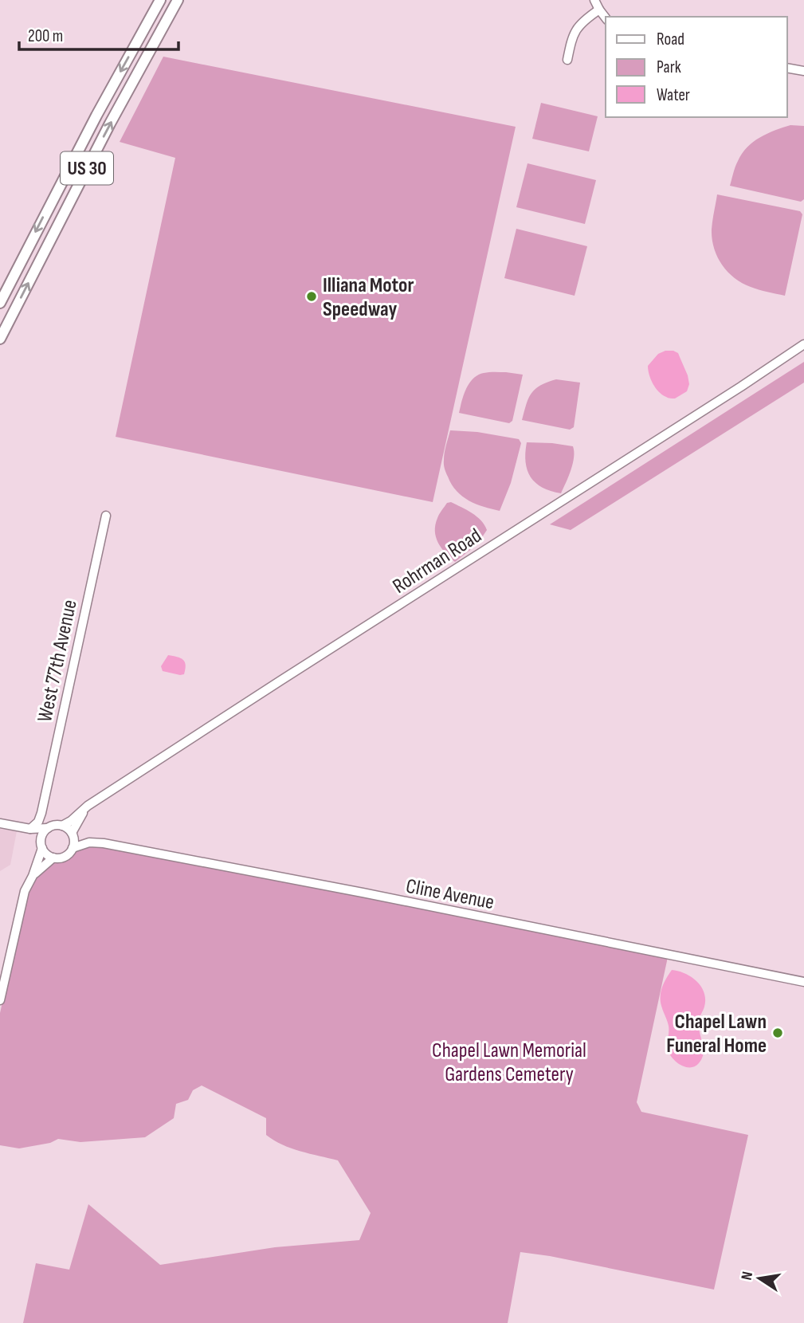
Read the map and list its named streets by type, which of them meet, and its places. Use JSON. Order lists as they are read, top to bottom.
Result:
{
  "streets": {
    "main road": ["US 30"],
    "street": ["Rohrman Road", "West 77th Avenue", "Cline Avenue"]
  },
  "crossings": [
    ["Rohrman Road", "Cline Avenue"]
  ],
  "parks": ["Chapel Lawn Memorial Gardens Cemetery"],
  "places": ["Illiana Motor Speedway", "Chapel Lawn Funeral Home"],
  "legend": ["Road", "Park", "Water"],
  "scale_bar": "200 m",
  "north": "left"
}
